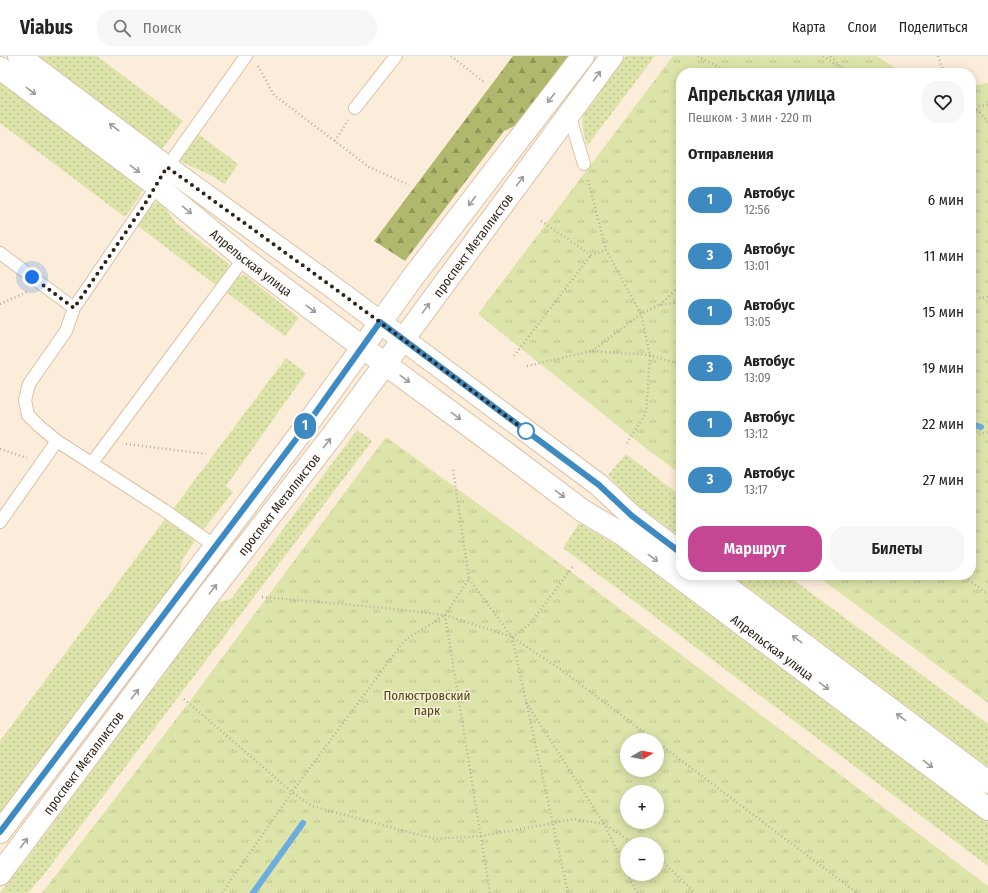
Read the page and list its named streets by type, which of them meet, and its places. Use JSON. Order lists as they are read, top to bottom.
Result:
{
  "streets": {
    "street": ["проспект Металлистов", "Апрельская улица"]
  },
  "crossings": [
    ["проспект Металлистов", "Апрельская улица"]
  ],
  "parks": ["Полюстровский парк"],
  "lines": ["bus line 1"],
  "north": "right",
  "page": {
    "header": "Viabus",
    "search": "Поиск",
    "nav": ["Карта", "Слои", "Поделиться"],
    "on_map": "1",
    "heading": [
      ["Апрельская улица", "Пешком · 3 мин · 220 m"],
      "Отправления"
    ],
    "list": [
      {
        "mark": "1",
        "name": "Автобус",
        "note": "12:56",
        "value": "6 мин"
      },
      {
        "mark": "3",
        "name": "Автобус",
        "note": "13:01",
        "value": "11 мин"
      },
      {
        "mark": "1",
        "name": "Автобус",
        "note": "13:05",
        "value": "15 мин"
      },
      {
        "mark": "3",
        "name": "Автобус",
        "note": "13:09",
        "value": "19 мин"
      },
      {
        "mark": "1",
        "name": "Автобус",
        "note": "13:12",
        "value": "22 мин"
      },
      {
        "mark": "3",
        "name": "Автобус",
        "note": "13:17",
        "value": "27 мин"
      }
    ],
    "buttons": ["Маршрут", "Билеты"],
    "map_buttons": ["+", "−"]
  }
}
